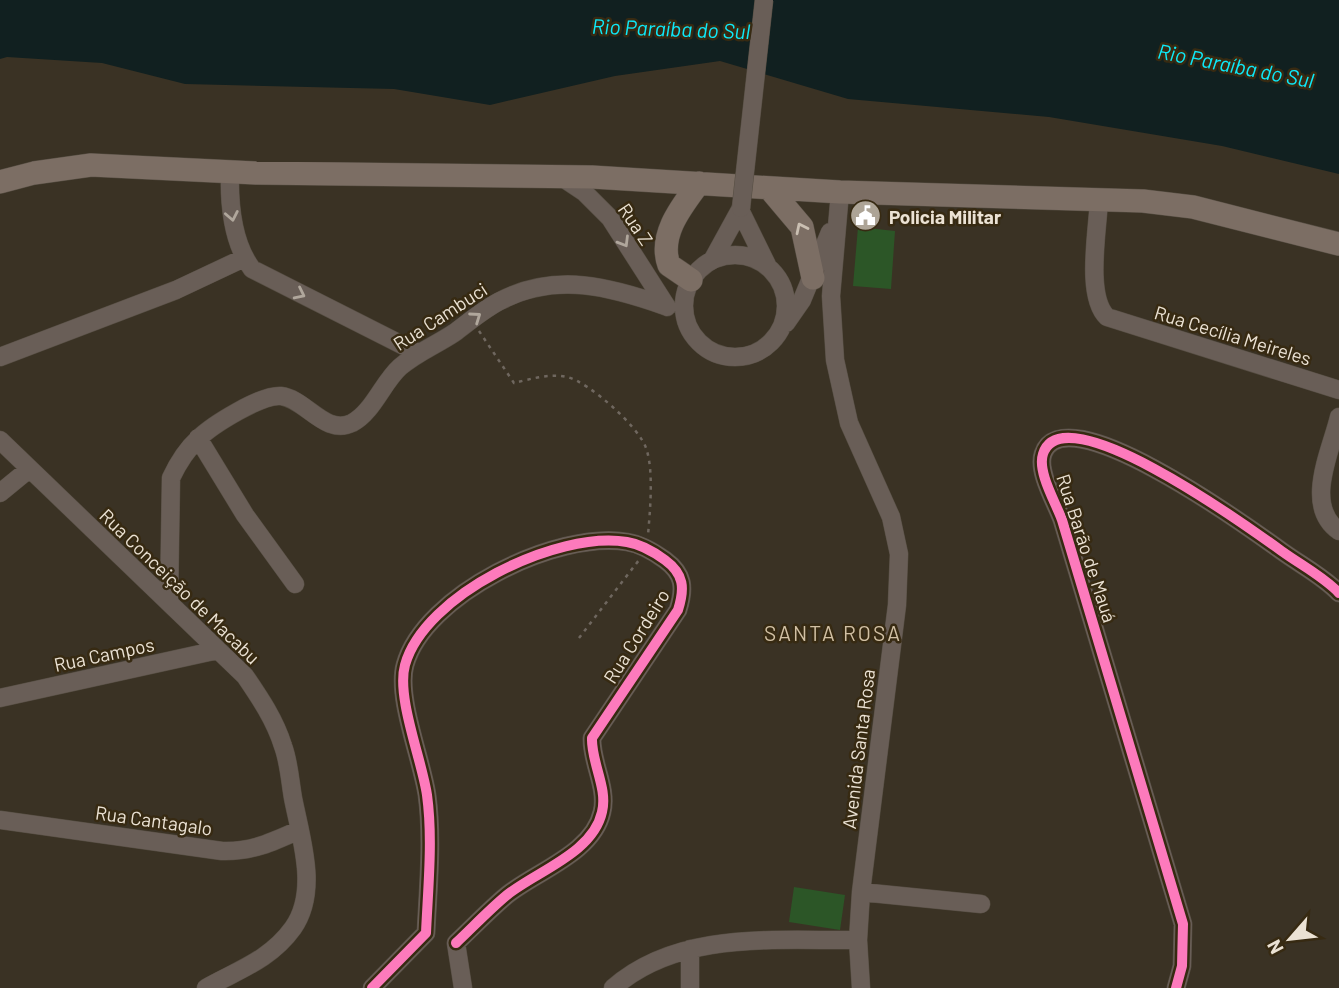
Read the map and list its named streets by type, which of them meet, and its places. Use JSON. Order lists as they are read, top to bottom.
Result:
{
  "streets": {
    "street": [
      "Rua Z",
      "Rua Cambuci",
      "Rua Cecília Meireles",
      "Rua Barão de Mauá",
      "Rua Conceição de Macabu",
      "Rua Cordeiro",
      "Rua Campos",
      "Avenida Santa Rosa",
      "Rua Cantagalo"
    ]
  },
  "crossings": [
    ["Rua Z", "Rua Cambuci"],
    ["Rua Cambuci", "Rua Conceição de Macabu"],
    ["Rua Conceição de Macabu", "Rua Campos"],
    ["Rua Conceição de Macabu", "Rua Cantagalo"]
  ],
  "districts": ["SANTA ROSA"],
  "water": ["Rio Paraíba do Sul"],
  "places": {
    "public building": ["Policia Militar"]
  },
  "north": "bottom left"
}
